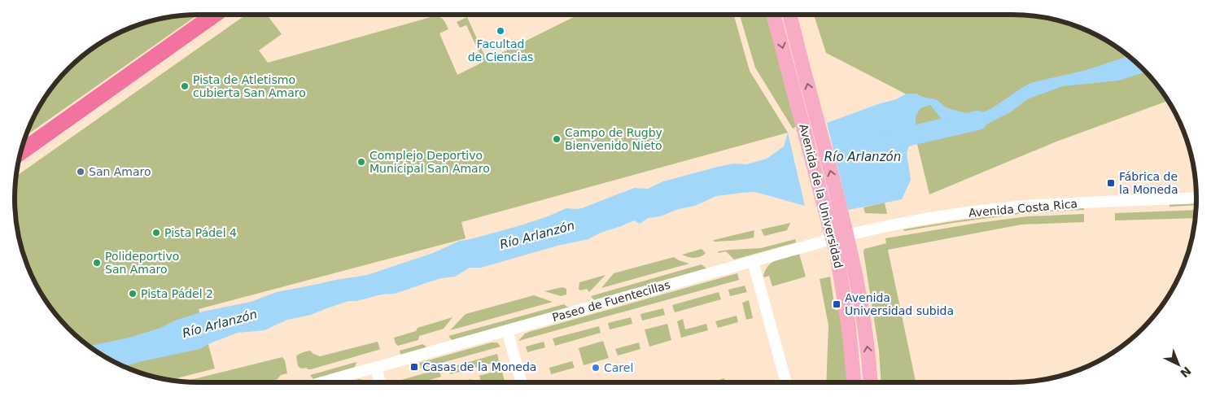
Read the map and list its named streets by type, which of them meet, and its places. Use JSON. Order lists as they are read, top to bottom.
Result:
{
  "streets": {
    "main road": ["Avenida de la Universidad"],
    "street": ["Avenida Costa Rica", "Paseo de Fuentecillas"]
  },
  "crossings": [
    ["Avenida de la Universidad", "Avenida Costa Rica"],
    ["Avenida de la Universidad", "Paseo de Fuentecillas"],
    ["Avenida Costa Rica", "Paseo de Fuentecillas"]
  ],
  "water": ["Río Arlanzón"],
  "places": {
    "other": [
      "Facultad de Ciencias",
      "Pista de Atletismo cubierta San Amaro",
      "Campo de Rugby Bienvenido Nieto",
      "Complejo Deportivo Municipal San Amaro",
      "San Amaro",
      "Pista Pádel 4",
      "Polideportivo San Amaro",
      "Pista Pádel 2",
      "Carel"
    ],
    "transit": ["Fábrica de la Moneda", "Avenida Universidad subida", "Casas de la Moneda"]
  },
  "north": "bottom right"
}
